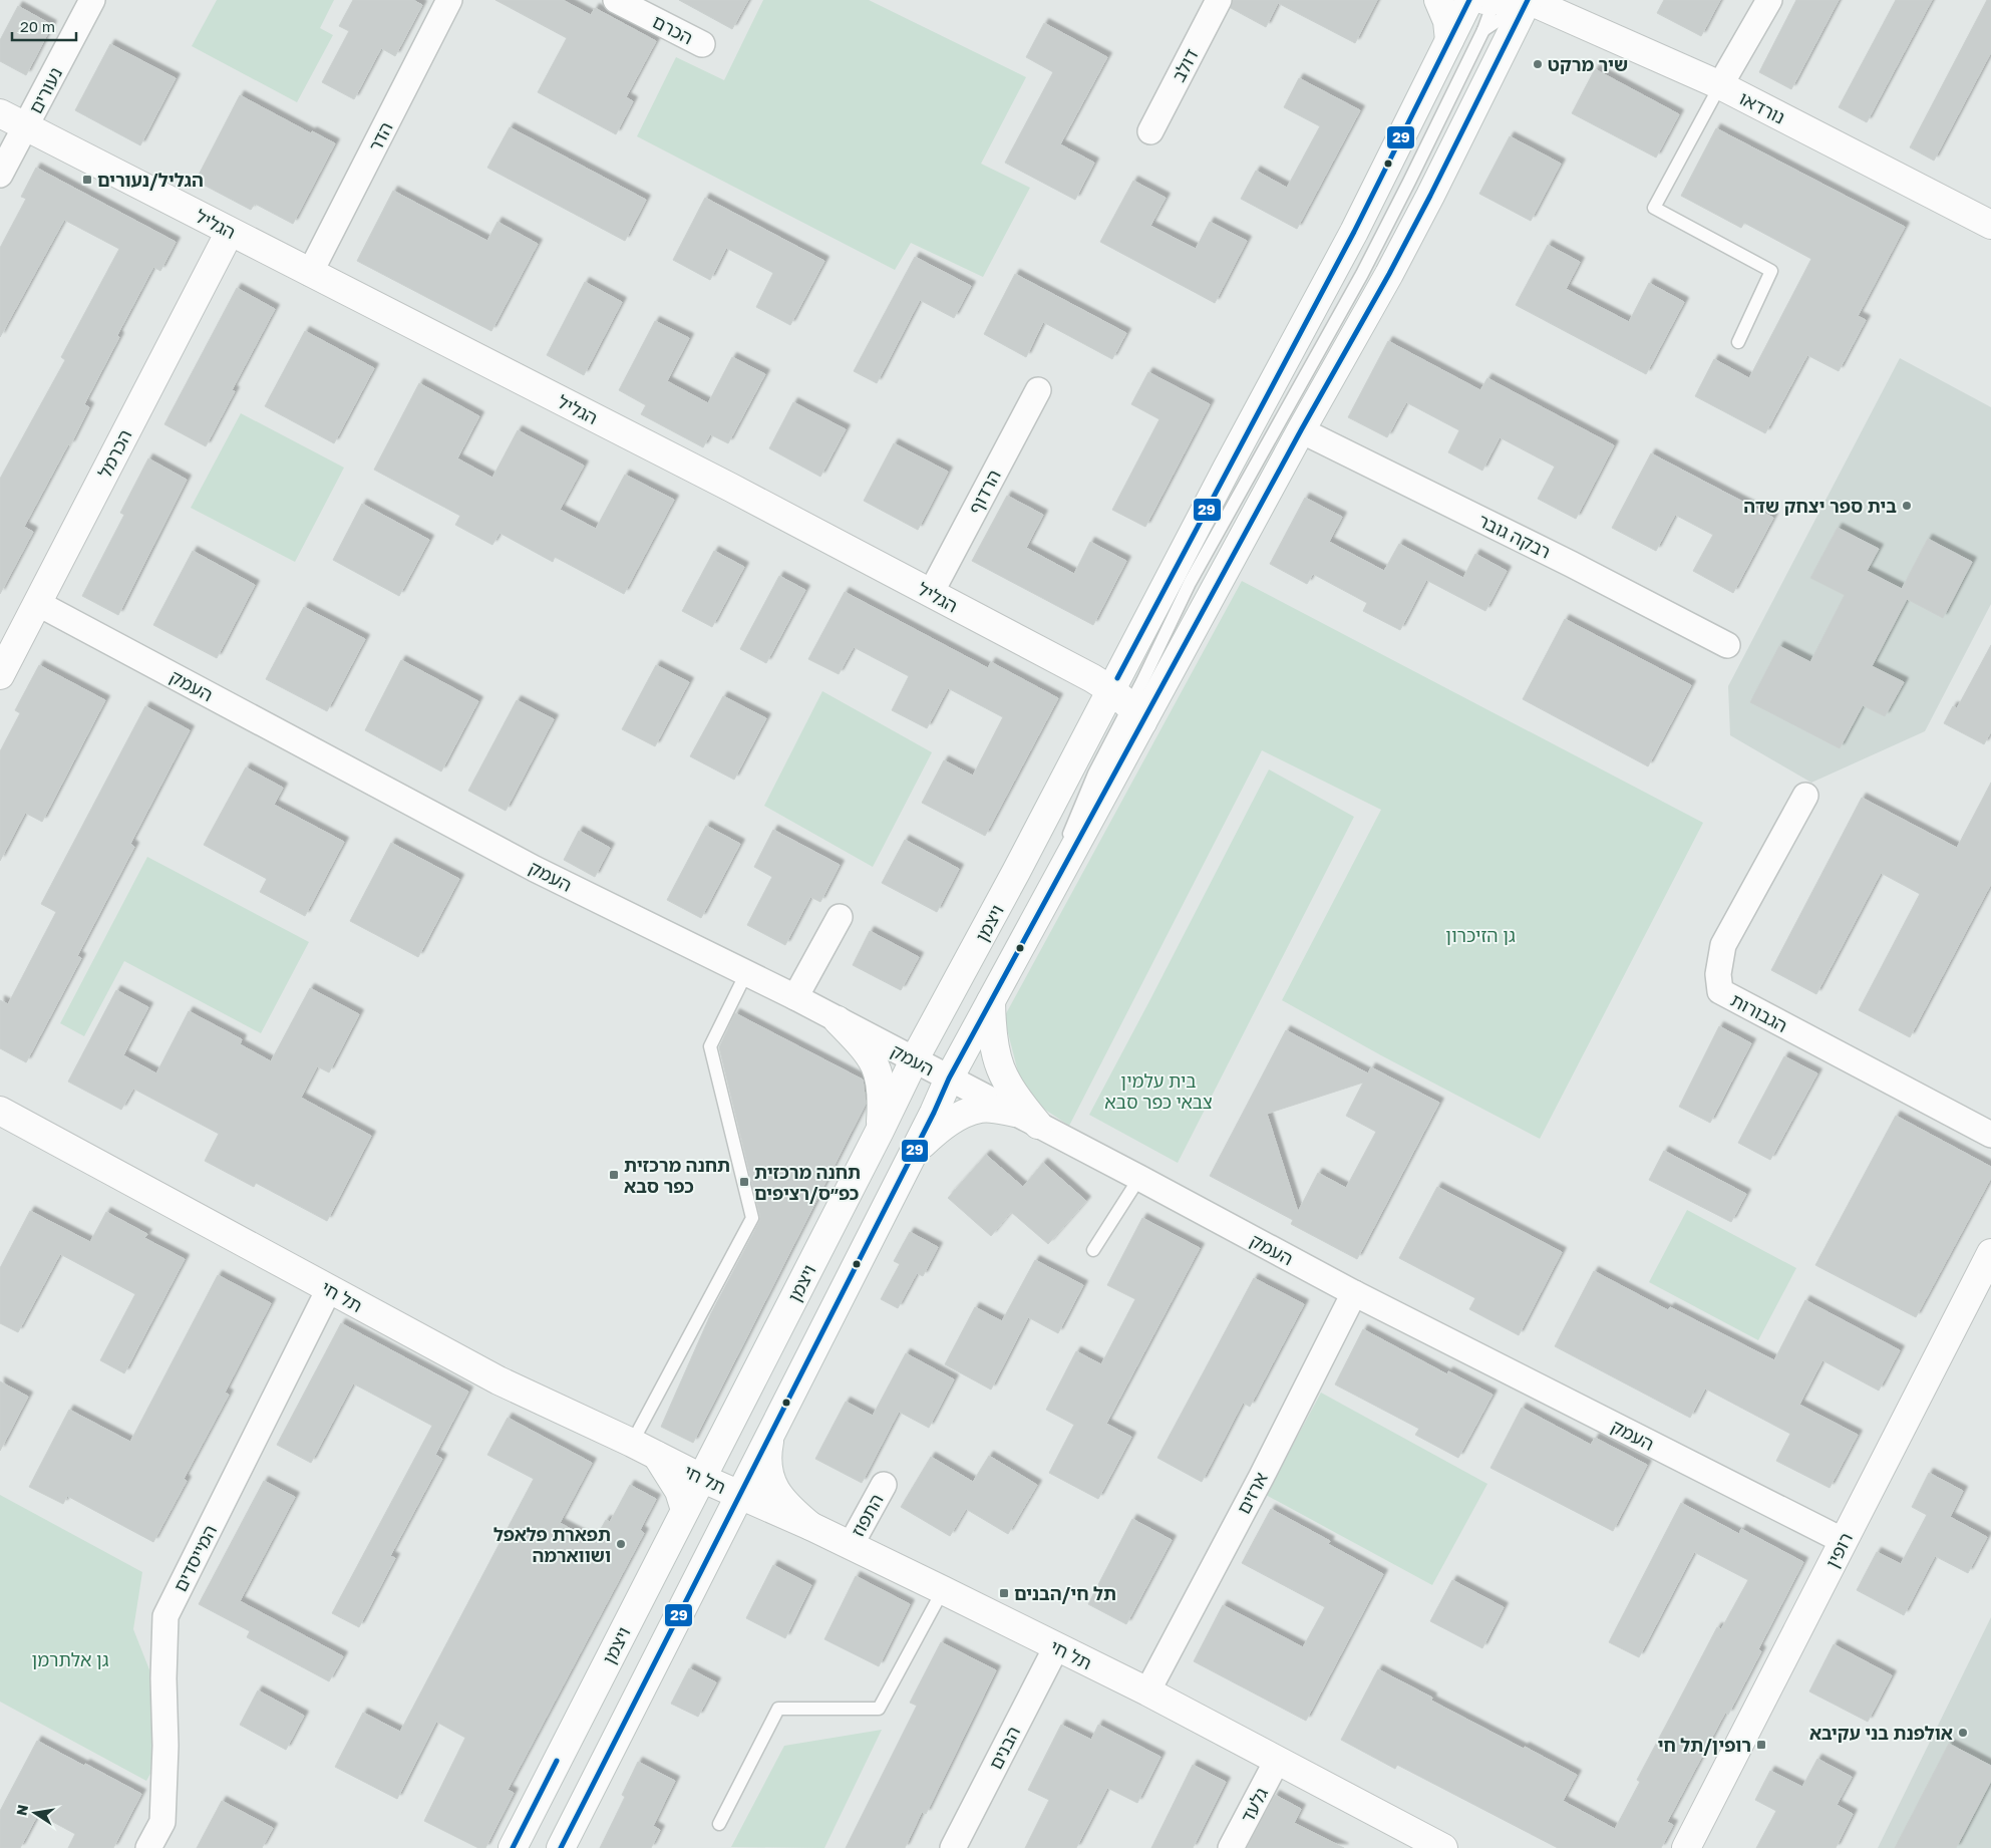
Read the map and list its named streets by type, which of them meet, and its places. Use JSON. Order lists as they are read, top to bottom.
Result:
{
  "streets": {
    "main road": [
      "נורדאו",
      "הגליל",
      "הכרמל",
      "ויצמן",
      "תל חי",
      "רופין"
    ],
    "street": [
      "הכרם",
      "דולב",
      "נעורים",
      "הדר",
      "הרדוף",
      "רבקה גובר",
      "העמק",
      "הגבורות",
      "ארזים",
      "התפוז",
      "המייסדים",
      "הבנים",
      "גלעד"
    ]
  },
  "crossings": [
    ["נעורים", "הגליל"],
    ["נורדאו", "ויצמן"],
    ["הדר", "הגליל"],
    ["הגליל", "הכרמל"],
    ["הגליל", "הרדוף"],
    ["הגליל", "ויצמן"],
    ["הכרמל", "העמק"],
    ["רבקה גובר", "ויצמן"],
    ["העמק", "ויצמן"],
    ["העמק", "ארזים"],
    ["העמק", "רופין"],
    ["ויצמן", "תל חי"],
    ["תל חי", "ארזים"],
    ["תל חי", "התפוז"],
    ["תל חי", "המייסדים"],
    ["תל חי", "הבנים"],
    ["תל חי", "גלעד"]
  ],
  "parks": ["גן הזיכרון", "בית עלמין צבאי כפר סבא", "גן אלתרמן"],
  "places": {
    "other": [
      "שיר מרקט",
      "בית ספר יצחק שדה",
      "תפארת פלאפל ושווארמה",
      "אולפנת בני עקיבא"
    ],
    "transit": [
      "הגליל/נעורים",
      "תחנה מרכזית כפר סבא",
      "תחנה מרכזית כפ״ס/רציפים",
      "תל חי/הבנים",
      "רופין/תל חי"
    ]
  },
  "lines": ["transit line 29"],
  "scale_bar": "20 m",
  "north": "left"
}
